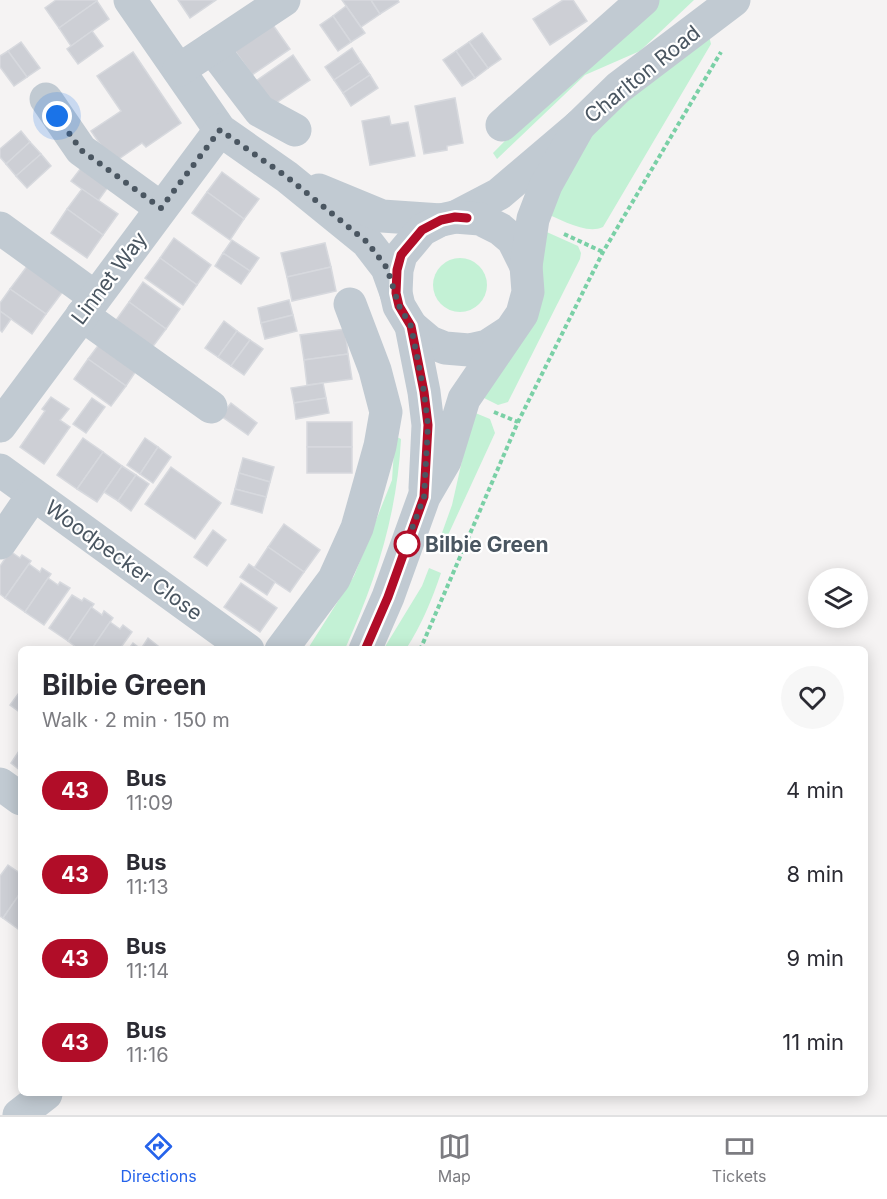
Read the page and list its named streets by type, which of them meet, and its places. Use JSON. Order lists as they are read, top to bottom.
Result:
{
  "streets": {
    "street": ["Charlton Road", "Linnet Way", "Woodpecker Close"]
  },
  "places": ["Bilbie Green"],
  "lines": ["bus line 43"],
  "page": {
    "heading": ["Bilbie Green", "Walk · 2 min · 150 m"],
    "list": [
      {
        "mark": "43",
        "name": "Bus",
        "note": "11:09",
        "value": "4 min"
      },
      {
        "mark": "43",
        "name": "Bus",
        "note": "11:13",
        "value": "8 min"
      },
      {
        "mark": "43",
        "name": "Bus",
        "note": "11:14",
        "value": "9 min"
      },
      {
        "mark": "43",
        "name": "Bus",
        "note": "11:16",
        "value": "11 min"
      }
    ],
    "tabs": ["Directions", "Map", "Tickets"]
  }
}
